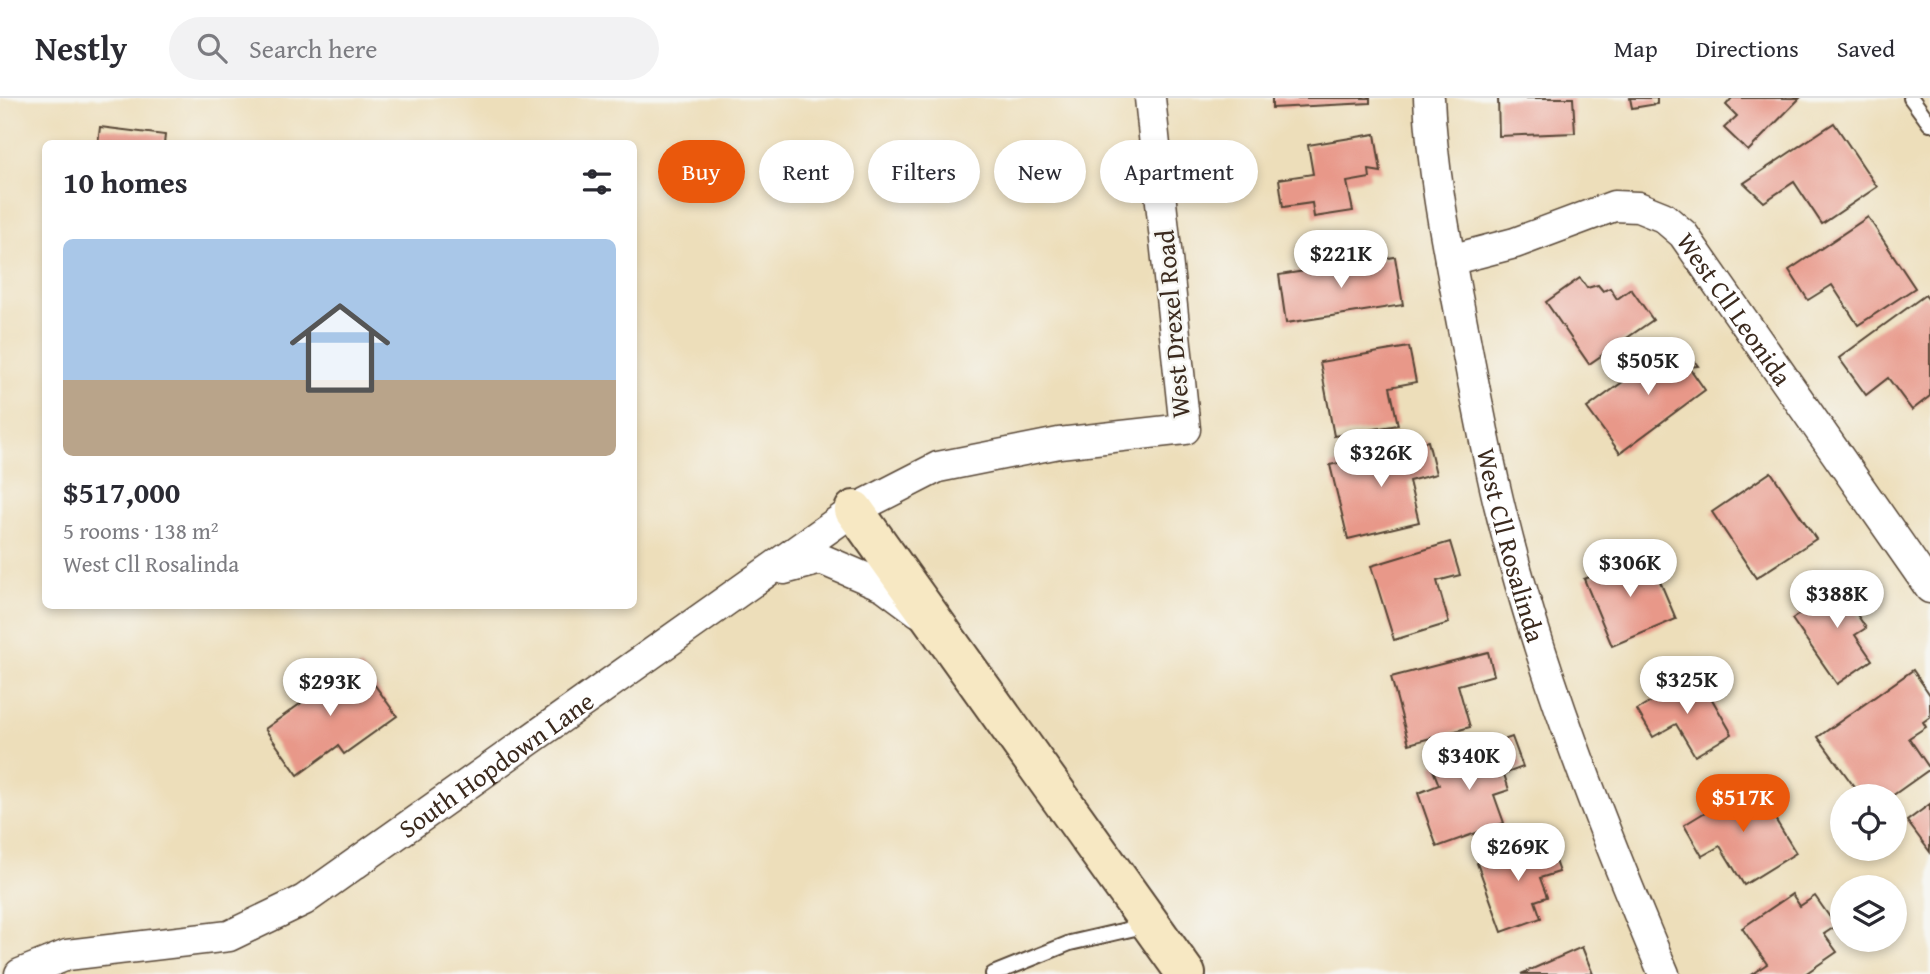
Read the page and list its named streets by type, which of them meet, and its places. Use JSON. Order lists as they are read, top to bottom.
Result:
{
  "streets": {
    "street": [
      "West Cll Leonida",
      "West Drexel Road",
      "West Cll Rosalinda",
      "South Hopdown Lane"
    ]
  },
  "crossings": [
    ["West Cll Leonida", "West Cll Rosalinda"],
    ["West Drexel Road", "South Hopdown Lane"]
  ],
  "page": {
    "header": "Nestly",
    "search": "Search here",
    "nav": ["Map", "Directions", "Saved"],
    "chip": [
      "Buy",
      "Rent",
      "Filters",
      "New",
      "Apartment"
    ],
    "heading": "10 homes",
    "list": [
      {
        "name": "$517,000",
        "note": "5 rooms · 138 m² · West Cll Rosalinda"
      }
    ],
    "price": [
      "$221K",
      "$505K",
      "$326K",
      "$306K",
      "$388K",
      "$325K",
      "$293K",
      "$340K",
      "$517K",
      "$269K"
    ]
  }
}
